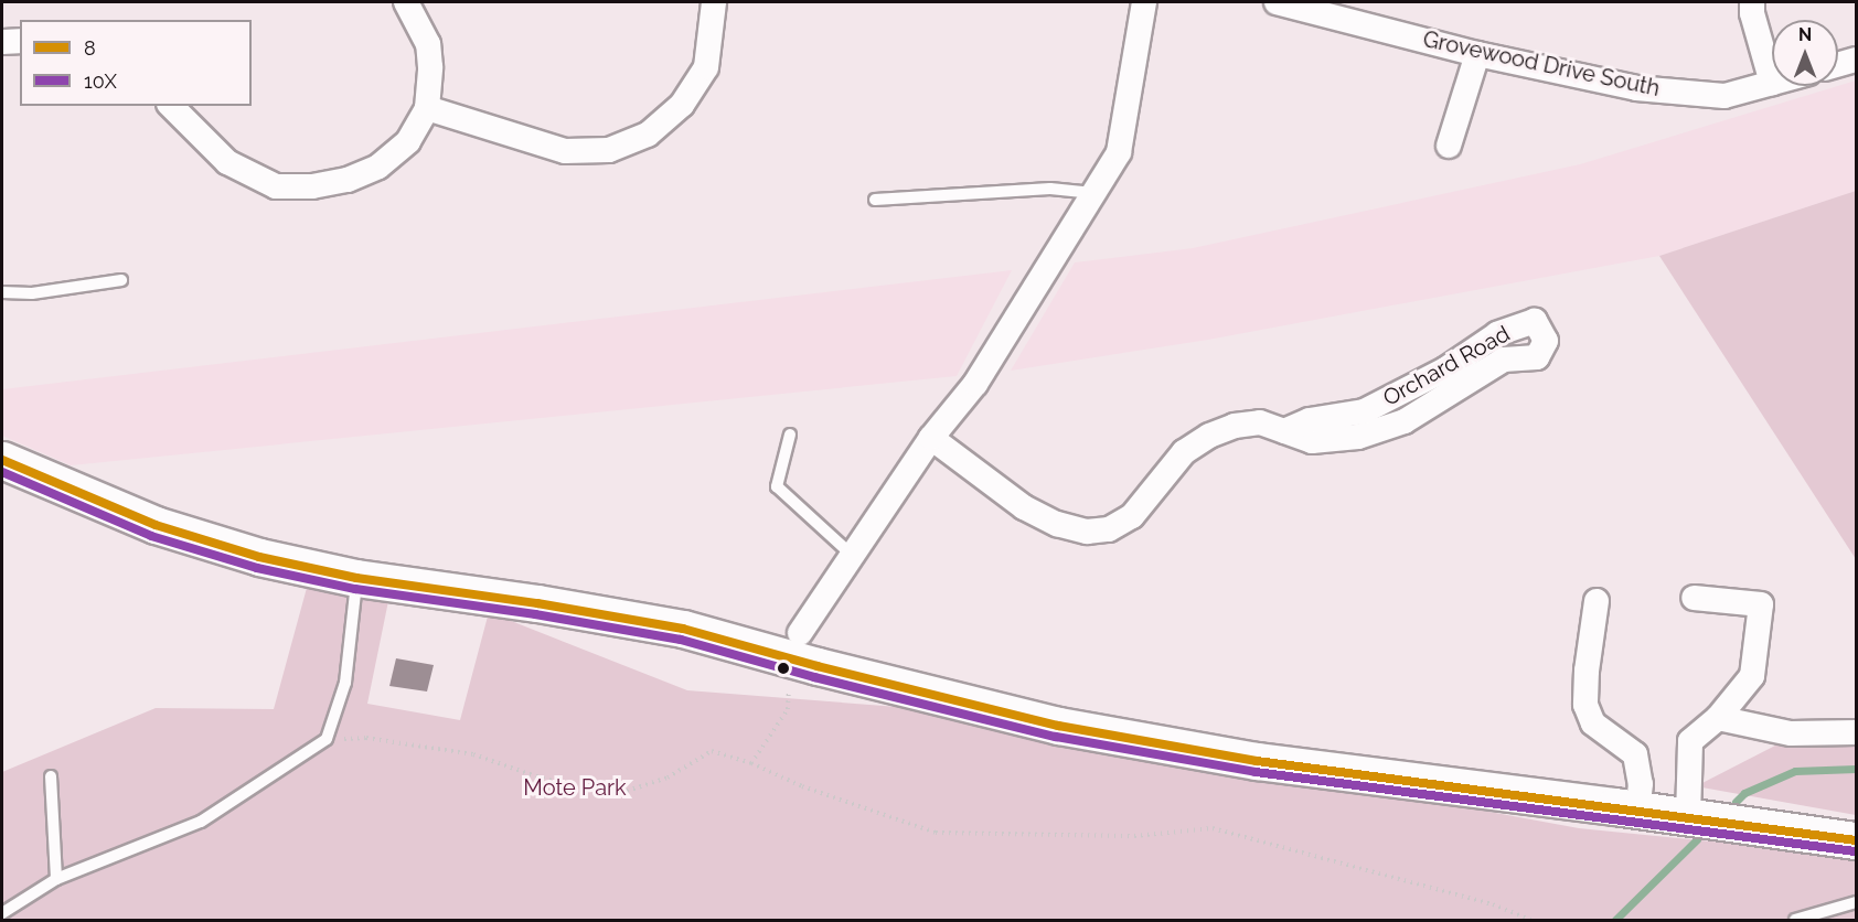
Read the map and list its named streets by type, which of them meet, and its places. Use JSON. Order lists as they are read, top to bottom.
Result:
{
  "streets": {
    "street": ["Grovewood Drive South", "Orchard Road"]
  },
  "parks": ["Mote Park"],
  "lines": ["transit line 8", "transit line 10X"],
  "legend": ["8", "10X"],
  "north": "top"
}
